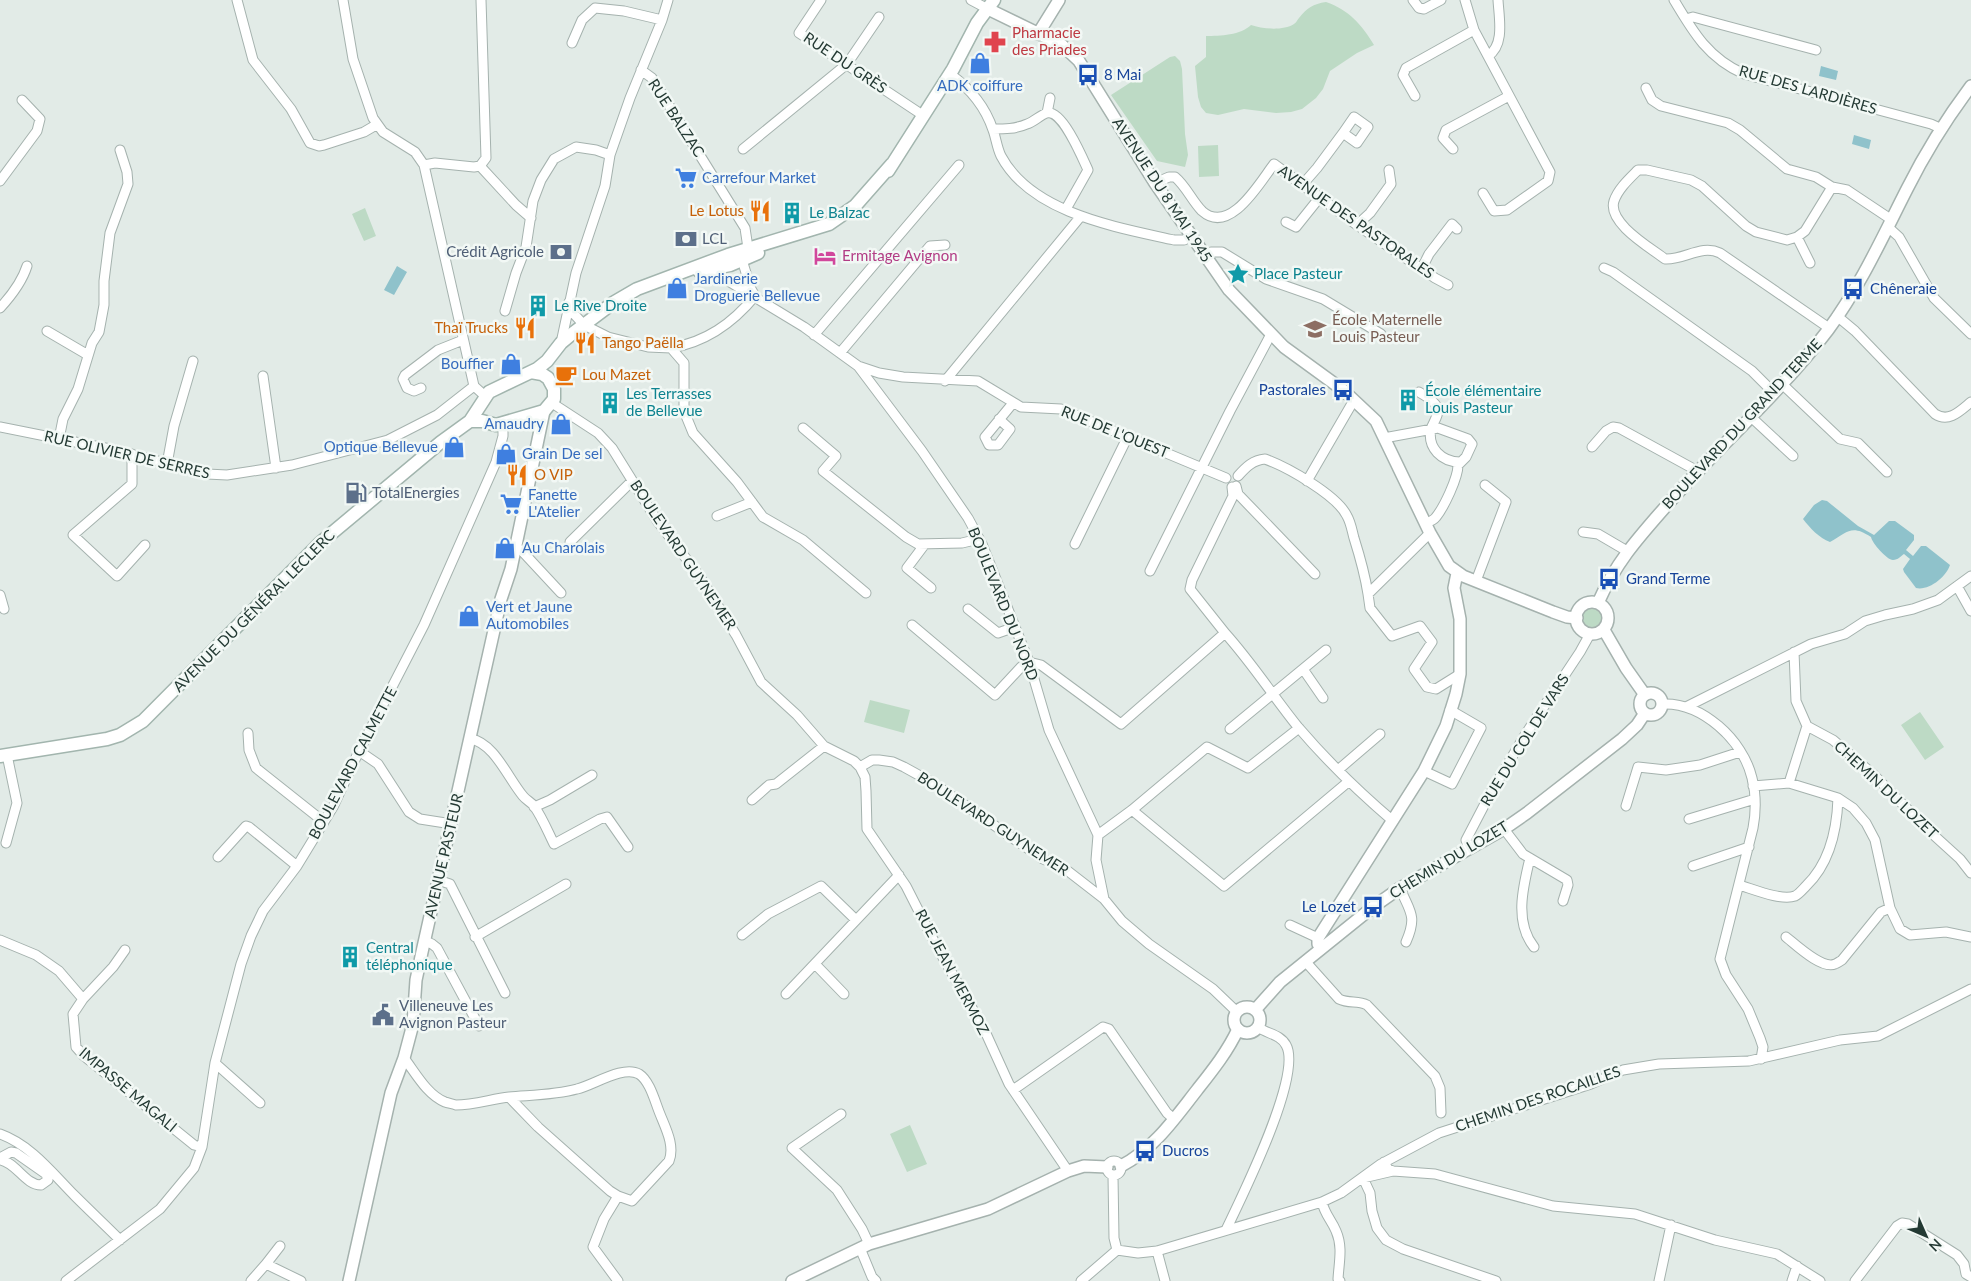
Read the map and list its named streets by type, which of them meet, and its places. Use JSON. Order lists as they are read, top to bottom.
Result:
{
  "streets": {
    "main road": ["AVENUE DU GÉNÉRAL LECLERC"],
    "street": [
      "RUE DU GRÈS",
      "RUE DES LARDIÈRES",
      "RUE BALZAC",
      "AVENUE DU 8 MAI 1945",
      "AVENUE DES PASTORALES",
      "BOULEVARD DU GRAND TERME",
      "RUE DE L'OUEST",
      "RUE OLIVIER DE SERRES",
      "BOULEVARD GUYNEMER",
      "BOULEVARD DU NORD",
      "RUE DU COL DE VARS",
      "BOULEVARD CALMETTE",
      "CHEMIN DU LOZET",
      "AVENUE PASTEUR",
      "RUE JEAN MERMOZ",
      "IMPASSE MAGALI",
      "CHEMIN DES ROCAILLES"
    ]
  },
  "crossings": [
    ["RUE DES LARDIÈRES", "BOULEVARD DU GRAND TERME"],
    ["AVENUE DU 8 MAI 1945", "AVENUE DES PASTORALES"],
    ["AVENUE DU 8 MAI 1945", "BOULEVARD DU GRAND TERME"],
    ["AVENUE DU 8 MAI 1945", "RUE DU COL DE VARS"],
    ["BOULEVARD DU GRAND TERME", "RUE DU COL DE VARS"],
    ["RUE DE L'OUEST", "BOULEVARD DU NORD"],
    ["BOULEVARD GUYNEMER", "BOULEVARD DU NORD"],
    ["BOULEVARD GUYNEMER", "CHEMIN DU LOZET"],
    ["BOULEVARD GUYNEMER", "AVENUE PASTEUR"],
    ["BOULEVARD GUYNEMER", "RUE JEAN MERMOZ"],
    ["RUE DU COL DE VARS", "CHEMIN DU LOZET"],
    ["BOULEVARD CALMETTE", "IMPASSE MAGALI"]
  ],
  "places": {
    "pharmacy": ["Pharmacie des Priades"],
    "shop": [
      "ADK coiffure",
      "Jardinerie Droguerie Bellevue",
      "Bouffier",
      "Amaudry",
      "Optique Bellevue",
      "Grain De sel",
      "Au Charolais",
      "Vert et Jaune Automobiles"
    ],
    "bus stop": [
      "8 Mai",
      "Chêneraie",
      "Pastorales",
      "Grand Terme",
      "Le Lozet",
      "Ducros"
    ],
    "supermarket": ["Carrefour Market", "Fanette L'Atelier"],
    "restaurant": [
      "Le Lotus",
      "Thaï Trucks",
      "Tango Paëlla",
      "O VIP"
    ],
    "building": [
      "Le Balzac",
      "Le Rive Droite",
      "École élémentaire Louis Pasteur",
      "Les Terrasses de Bellevue",
      "Central téléphonique"
    ],
    "bank": ["LCL", "Crédit Agricole"],
    "hotel": ["Ermitage Avignon"],
    "place": ["Place Pasteur"],
    "school or university": ["École Maternelle Louis Pasteur"],
    "cafe": ["Lou Mazet"],
    "fuel station": ["TotalEnergies"],
    "public building": ["Villeneuve Les Avignon Pasteur"]
  },
  "north": "bottom right"
}
